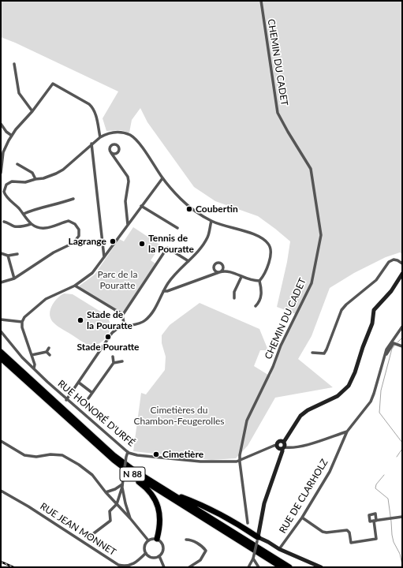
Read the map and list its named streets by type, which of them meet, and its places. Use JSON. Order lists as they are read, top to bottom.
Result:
{
  "streets": {
    "highway": ["N 88"],
    "street": [
      "CHEMIN DU CADET",
      "RUE HONORÉ D'URFÉ",
      "RUE DE CLARHOLZ",
      "RUE JEAN MONNET"
    ]
  },
  "crossings": [
    ["CHEMIN DU CADET", "RUE HONORÉ D'URFÉ"],
    ["N 88", "RUE JEAN MONNET"]
  ],
  "parks": ["Parc de la Pouratte", "Cimetières du Chambon-Feugerolles"],
  "places": [
    "Coubertin",
    "Lagrange",
    "Tennis de la Pouratte",
    "Stade de la Pouratte",
    "Stade Pouratte",
    "Cimetière"
  ]
}
